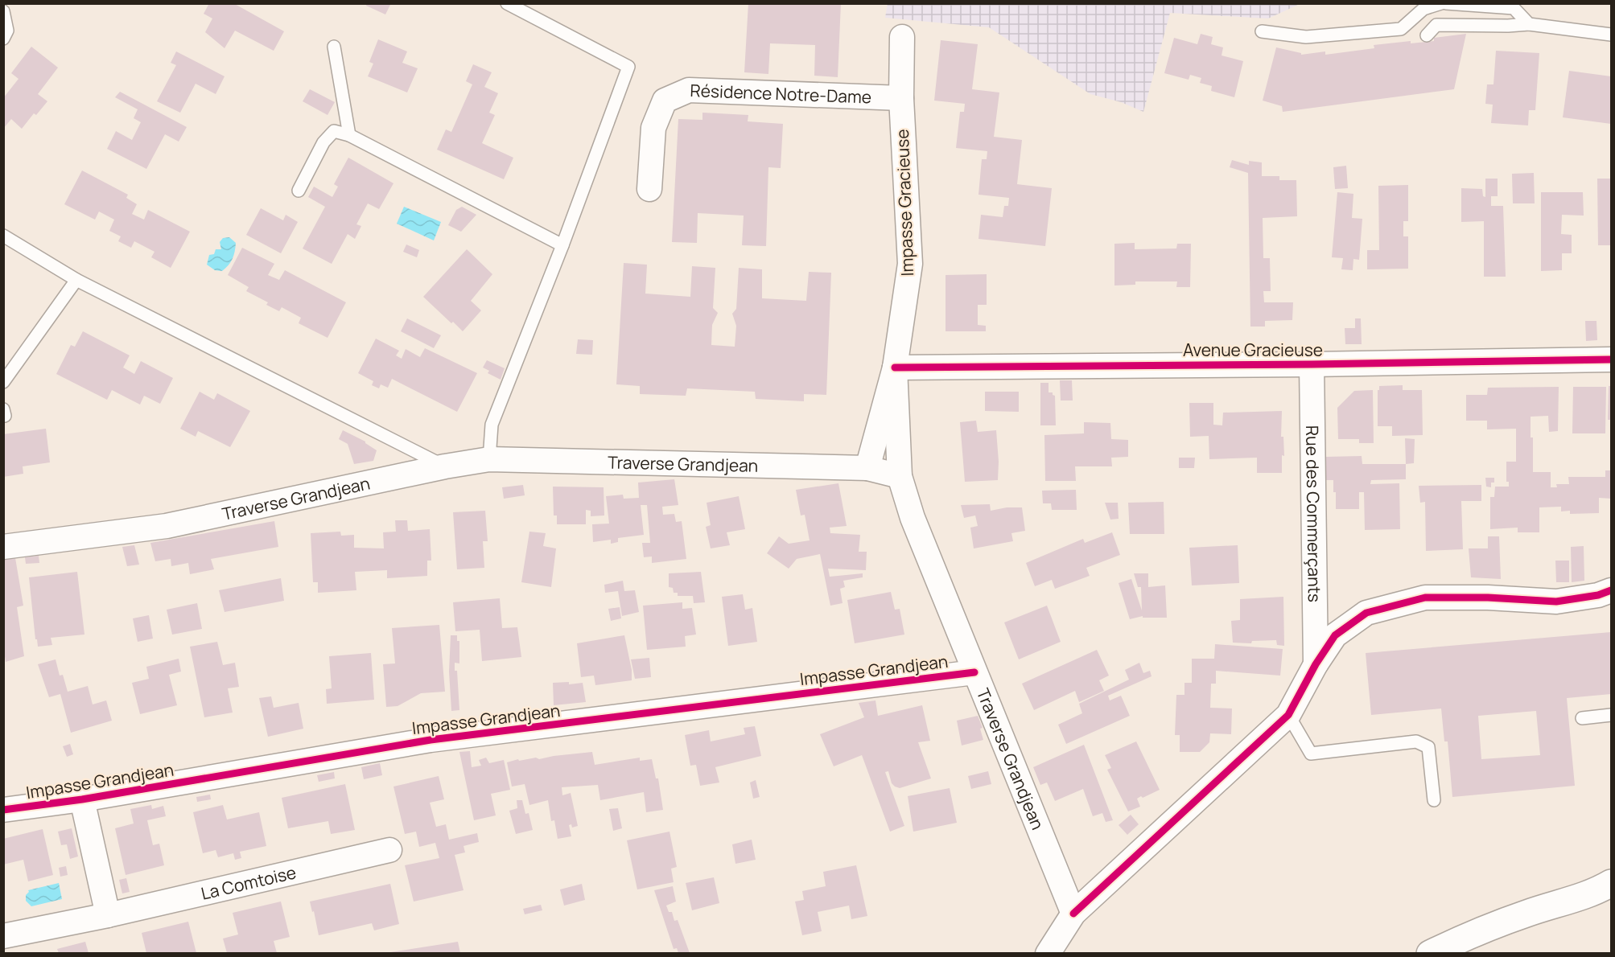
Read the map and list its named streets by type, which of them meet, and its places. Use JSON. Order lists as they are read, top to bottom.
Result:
{
  "streets": {
    "street": [
      "Résidence Notre-Dame",
      "Impasse Gracieuse",
      "Avenue Gracieuse",
      "Traverse Grandjean",
      "Rue des Commerçants",
      "Impasse Grandjean",
      "La Comtoise"
    ]
  },
  "crossings": [
    ["Résidence Notre-Dame", "Impasse Gracieuse"],
    ["Impasse Gracieuse", "Avenue Gracieuse"],
    ["Impasse Gracieuse", "Traverse Grandjean"],
    ["Avenue Gracieuse", "Rue des Commerçants"],
    ["Traverse Grandjean", "Impasse Grandjean"]
  ]
}
